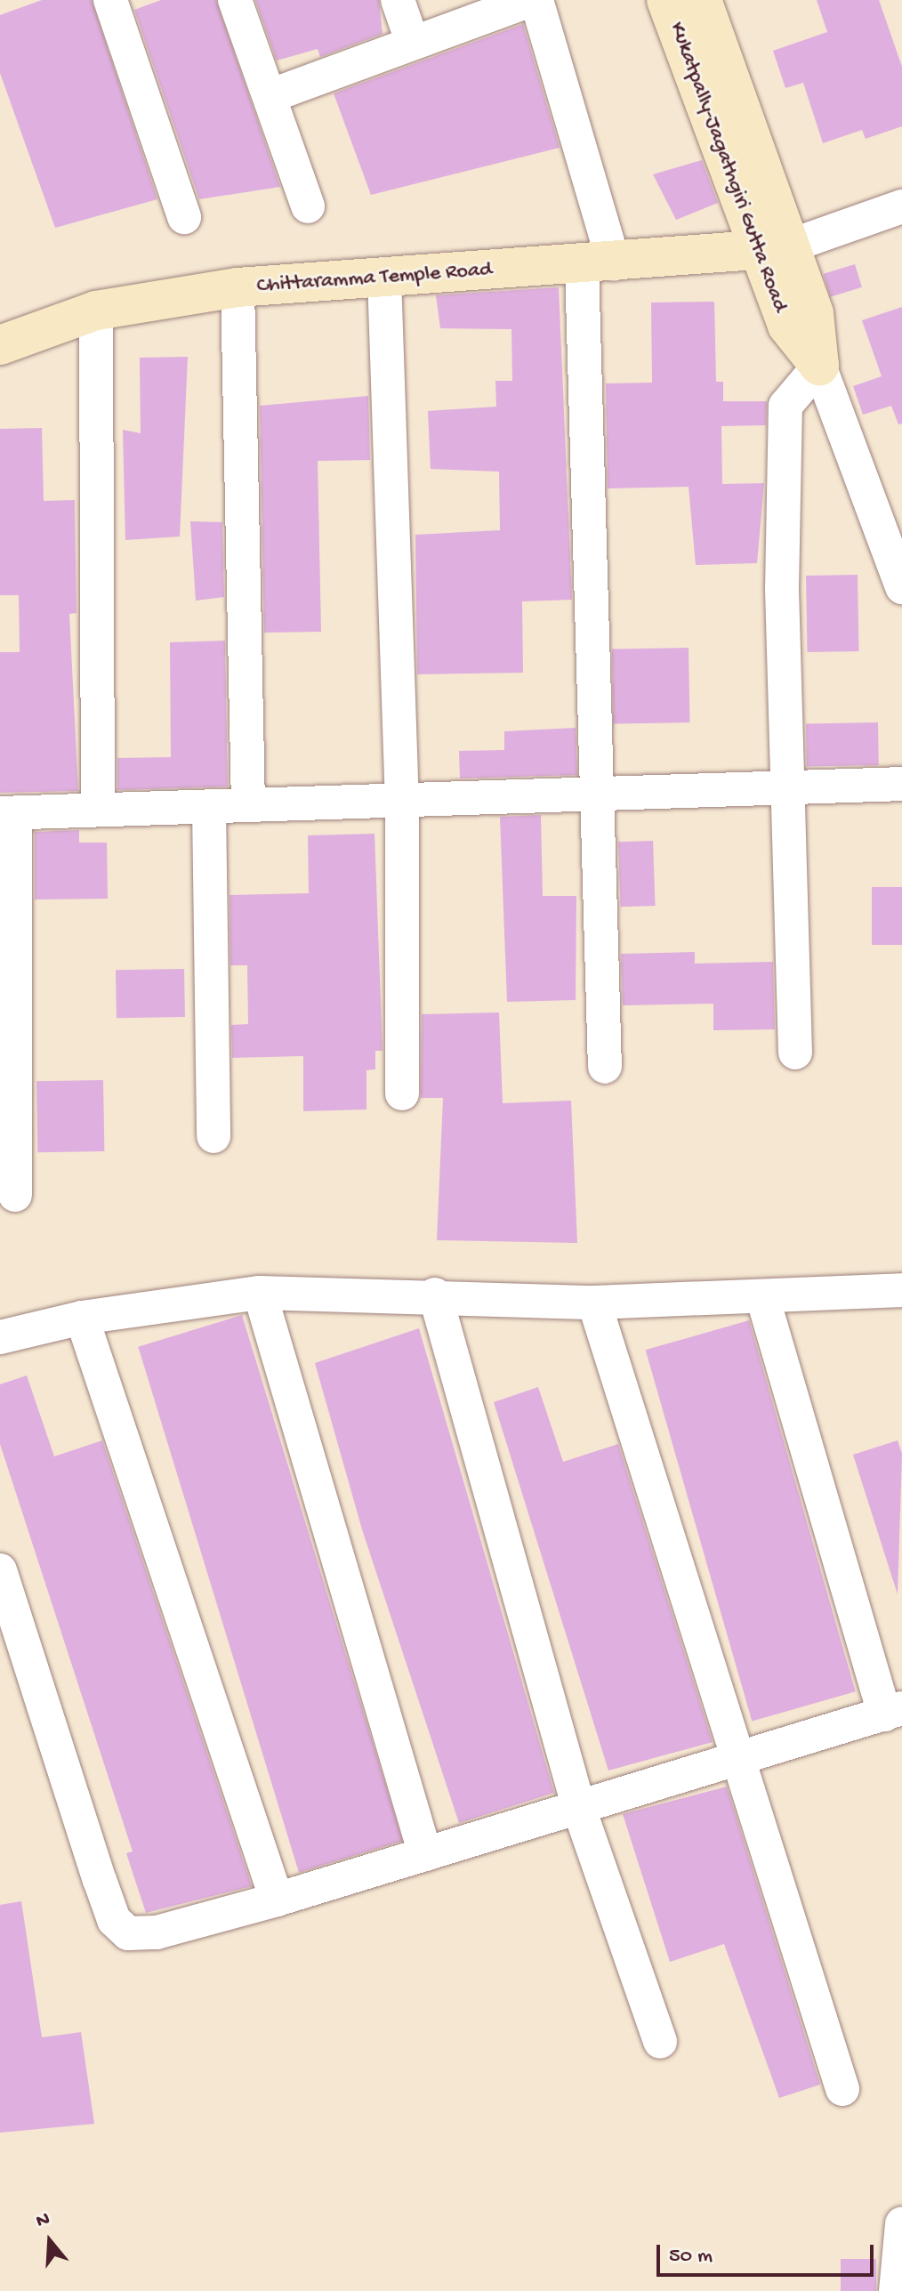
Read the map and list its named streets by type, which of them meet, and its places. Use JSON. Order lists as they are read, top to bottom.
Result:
{
  "streets": {
    "street": ["Kukatpally-Jagathgiri Gutta Road", "Chittaramma Temple Road"]
  },
  "crossings": [
    ["Kukatpally-Jagathgiri Gutta Road", "Chittaramma Temple Road"]
  ],
  "scale_bar": "50 m",
  "north": "top"
}
